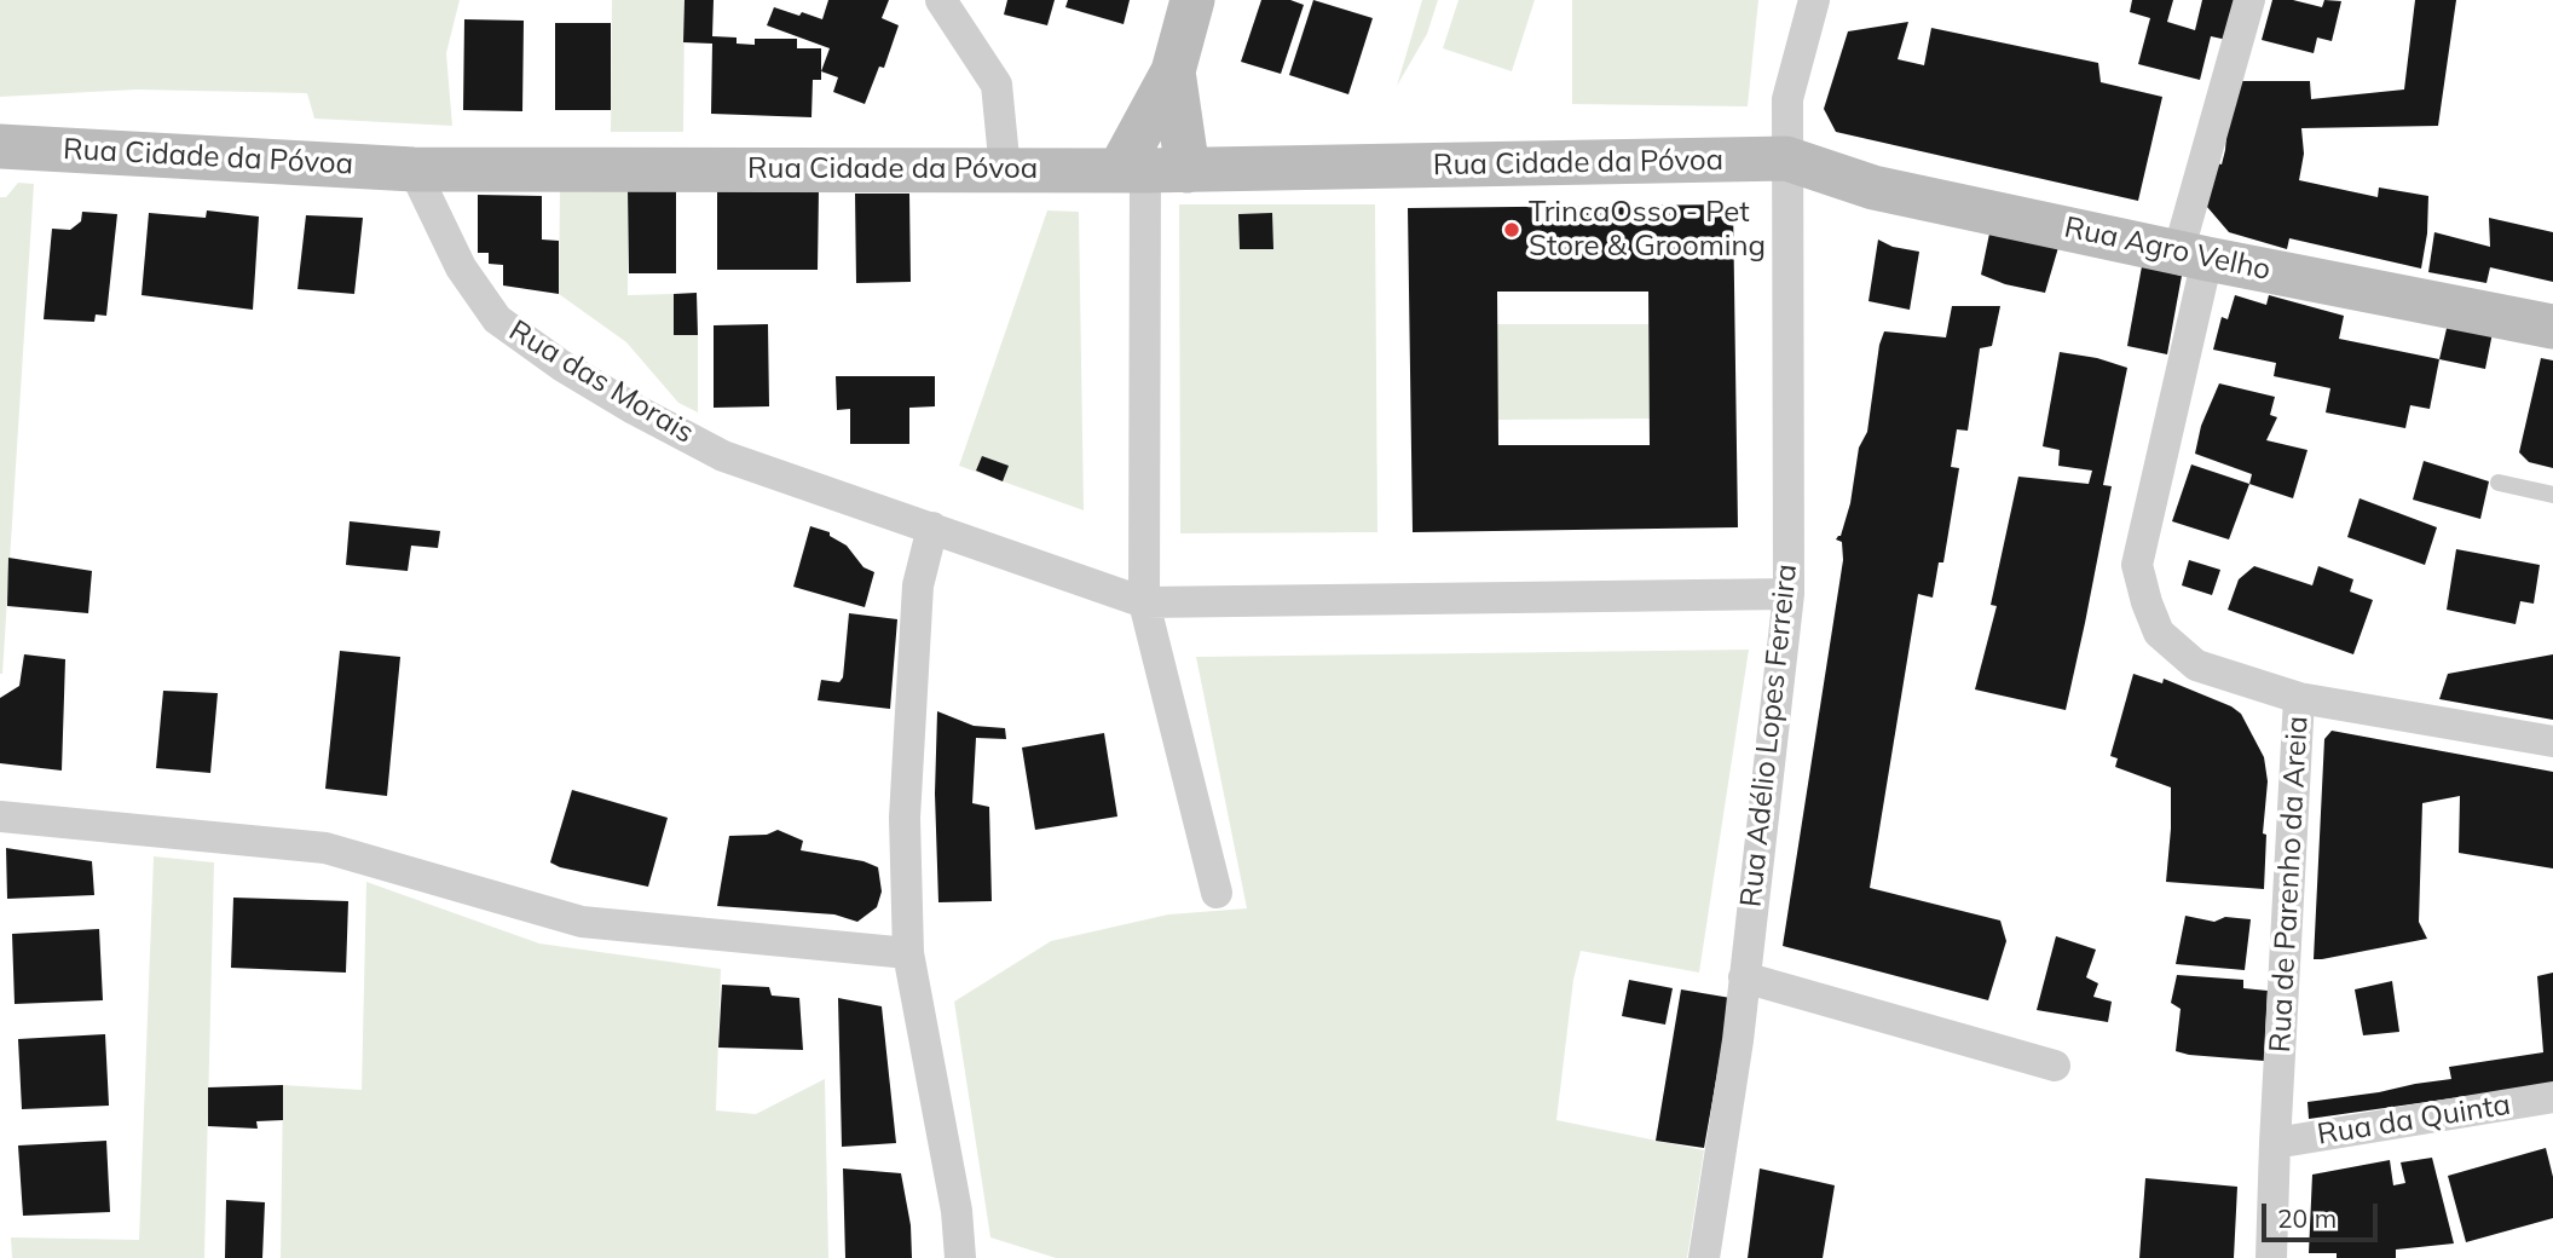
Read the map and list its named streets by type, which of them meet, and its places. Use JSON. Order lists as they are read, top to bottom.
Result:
{
  "streets": {
    "street": [
      "Rua Cidade da Póvoa",
      "Rua Agro Velho",
      "Rua das Morais",
      "Rua Adélio Lopes Ferreira",
      "Rua de Parenho da Areia",
      "Rua da Quinta"
    ]
  },
  "crossings": [
    ["Rua Cidade da Póvoa", "Rua Agro Velho"],
    ["Rua Cidade da Póvoa", "Rua das Morais"],
    ["Rua Cidade da Póvoa", "Rua Adélio Lopes Ferreira"],
    ["Rua Agro Velho", "Rua Adélio Lopes Ferreira"],
    ["Rua Agro Velho", "Rua de Parenho da Areia"],
    ["Rua de Parenho da Areia", "Rua da Quinta"]
  ],
  "places": ["TrincaOsso - Pet Store & Grooming"],
  "scale_bar": "20 m"
}
